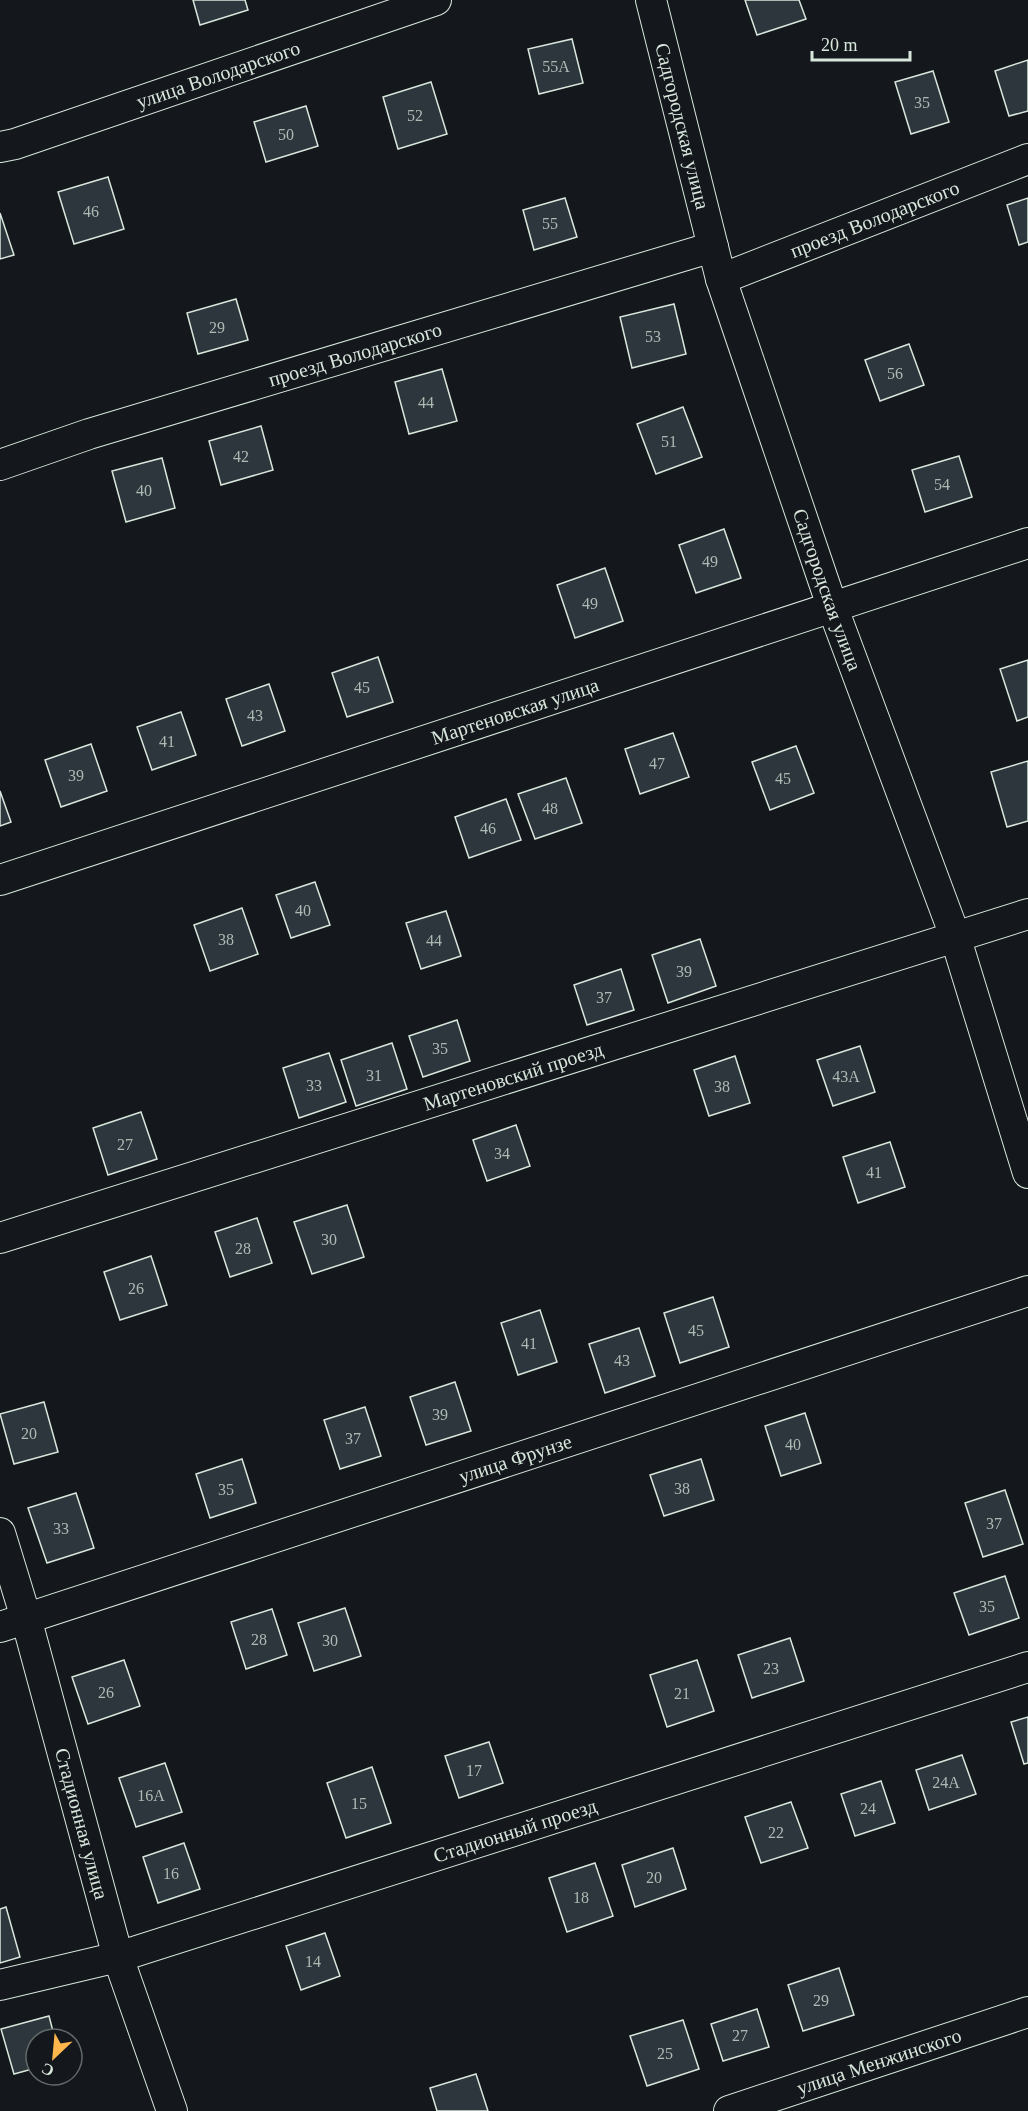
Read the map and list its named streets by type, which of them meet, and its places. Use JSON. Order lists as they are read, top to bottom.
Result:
{
  "streets": {
    "street": [
      "улица Володарского",
      "Садгородская улица",
      "проезд Володарского",
      "Мартеновская улица",
      "Мартеновский проезд",
      "улица Фрунзе",
      "Стадионная улица",
      "Стадионный проезд",
      "улица Менжинского"
    ]
  },
  "crossings": [
    ["Садгородская улица", "проезд Володарского"],
    ["Садгородская улица", "Мартеновская улица"],
    ["Садгородская улица", "Мартеновский проезд"],
    ["улица Фрунзе", "Стадионная улица"],
    ["Стадионная улица", "Стадионный проезд"]
  ],
  "house_numbers": [
    "55А",
    "35",
    "52",
    "50",
    "46",
    "55",
    "29",
    "53",
    "56",
    "44",
    "51",
    "42",
    "54",
    "40",
    "49",
    "49",
    "45",
    "43",
    "41",
    "47",
    "39",
    "45",
    "48",
    "46",
    "40",
    "38",
    "44",
    "39",
    "37",
    "35",
    "31",
    "43А",
    "33",
    "38",
    "27",
    "34",
    "41",
    "30",
    "28",
    "26",
    "45",
    "41",
    "43",
    "39",
    "20",
    "37",
    "40",
    "38",
    "35",
    "37",
    "33",
    "35",
    "28",
    "30",
    "23",
    "26",
    "21",
    "17",
    "24А",
    "16А",
    "15",
    "24",
    "22",
    "16",
    "20",
    "18",
    "14",
    "29",
    "27",
    "25"
  ],
  "scale_bar": "20 m",
  "north": "bottom left"
}
